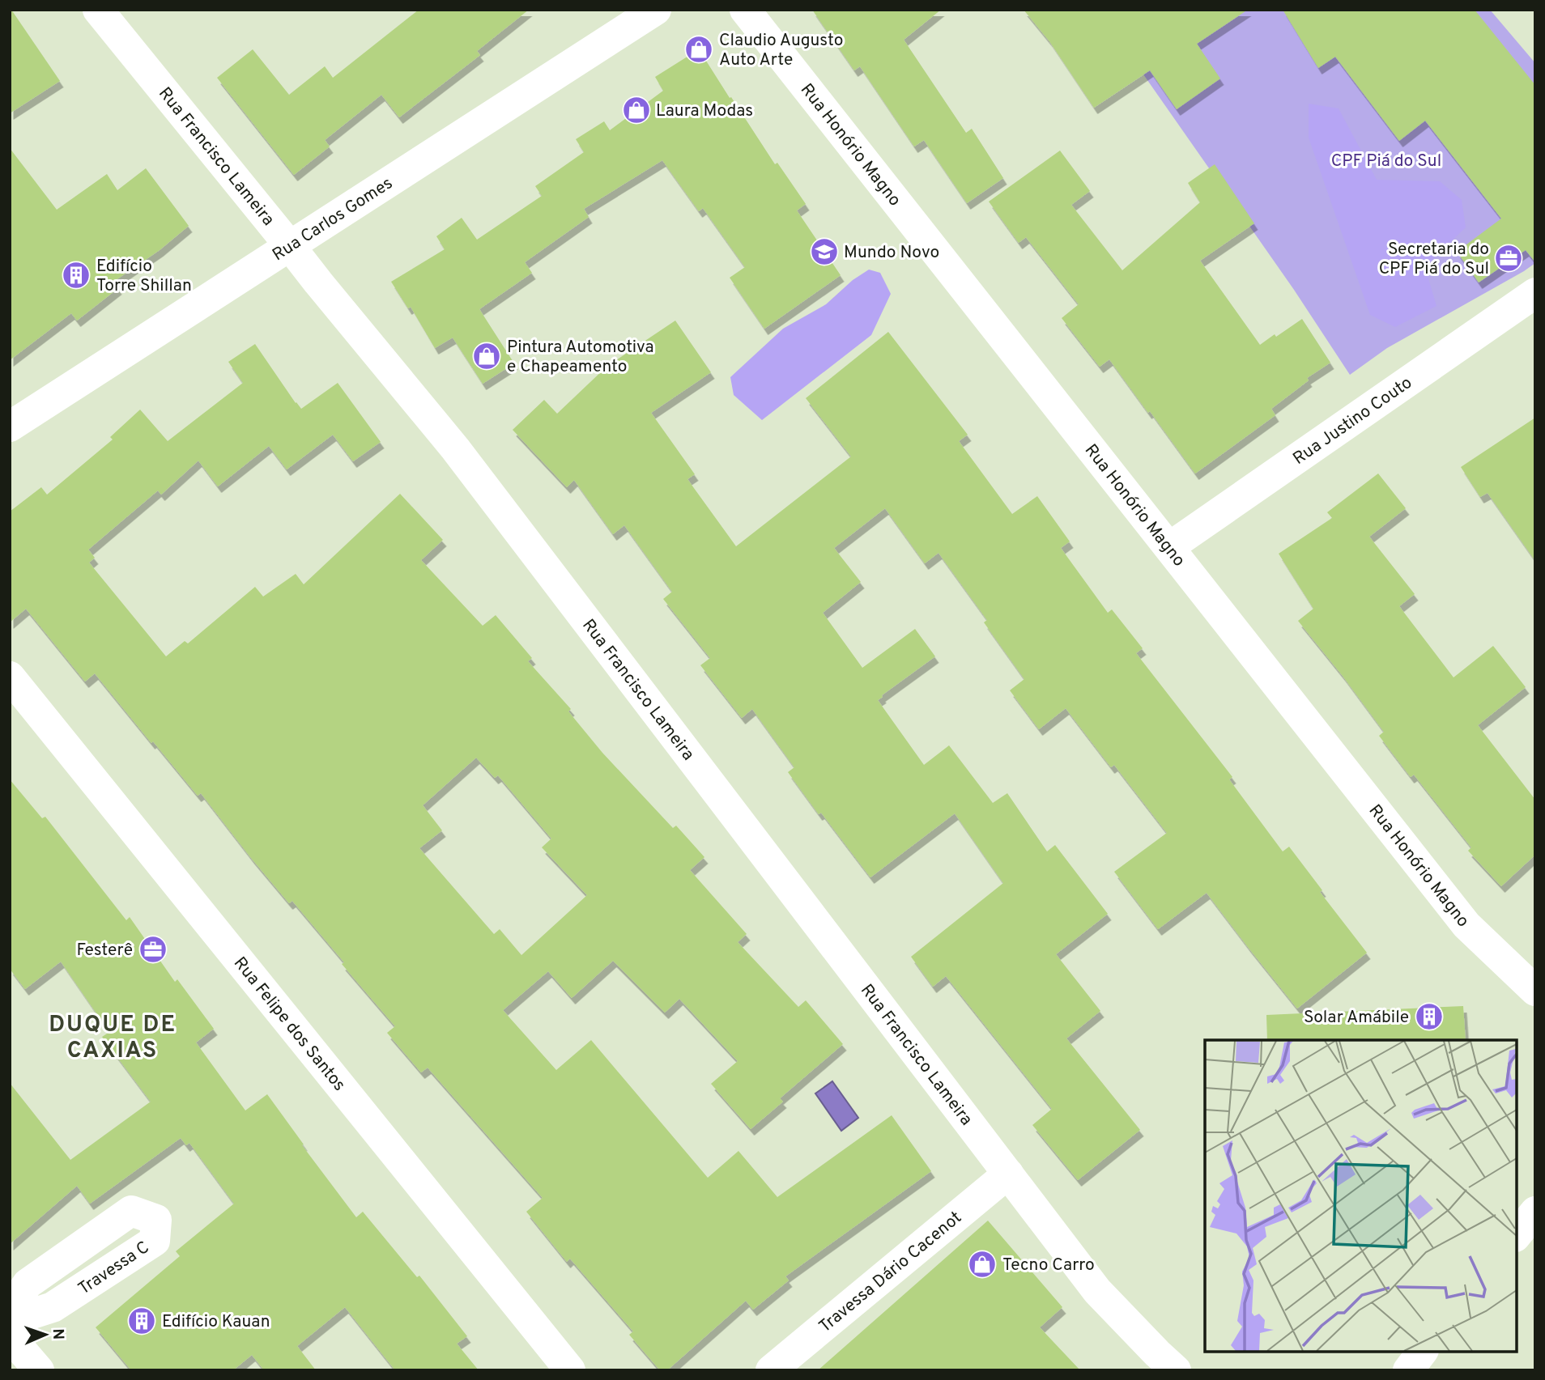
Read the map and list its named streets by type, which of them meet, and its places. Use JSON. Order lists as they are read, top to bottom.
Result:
{
  "streets": {
    "street": [
      "Rua Honório Magno",
      "Rua Francisco Lameira",
      "Rua Carlos Gomes",
      "Rua Justino Couto",
      "Rua Felipe dos Santos",
      "Travessa C",
      "Travessa Dário Cacenot"
    ]
  },
  "crossings": [
    ["Rua Honório Magno", "Rua Justino Couto"],
    ["Rua Francisco Lameira", "Rua Carlos Gomes"],
    ["Rua Francisco Lameira", "Travessa Dário Cacenot"]
  ],
  "districts": ["DUQUE DE CAXIAS"],
  "parks": ["CPF Piá do Sul"],
  "places": {
    "shop": [
      "Claudio Augusto Auto Arte",
      "Laura Modas",
      "Pintura Automotiva e Chapeamento",
      "Tecno Carro"
    ],
    "school or university": ["Mundo Novo"],
    "office": ["Secretaria do CPF Piá do Sul", "Festerê"],
    "building": ["Edifício Torre Shillan", "Solar Amábile", "Edifício Kauan"]
  },
  "north": "right"
}
